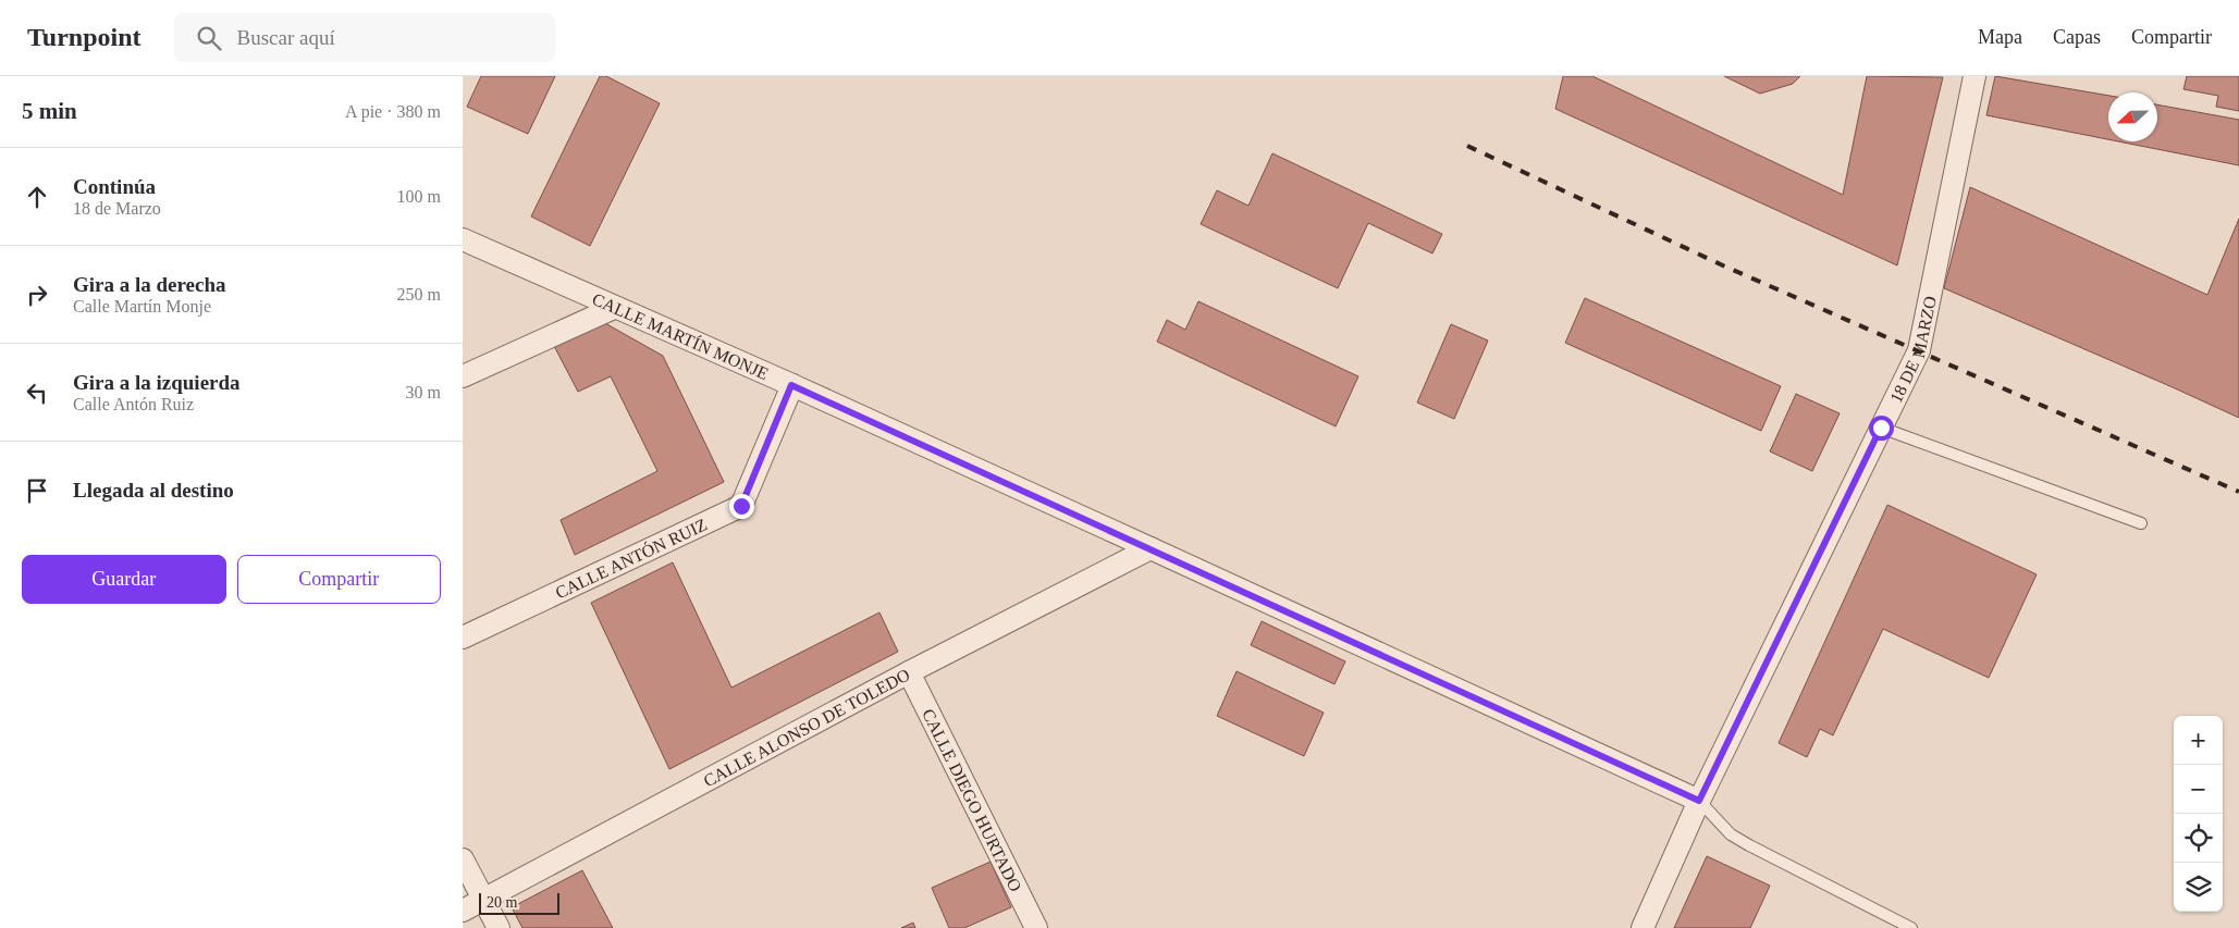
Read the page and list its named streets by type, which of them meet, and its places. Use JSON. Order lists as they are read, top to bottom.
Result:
{
  "streets": {
    "street": [
      "CALLE MARTÍN MONJE",
      "18 DE MARZO",
      "CALLE ANTÓN RUIZ",
      "CALLE ALONSO DE TOLEDO",
      "CALLE DIEGO HURTADO"
    ]
  },
  "crossings": [
    ["CALLE MARTÍN MONJE", "18 DE MARZO"],
    ["CALLE MARTÍN MONJE", "CALLE ANTÓN RUIZ"],
    ["CALLE MARTÍN MONJE", "CALLE ALONSO DE TOLEDO"],
    ["CALLE ALONSO DE TOLEDO", "CALLE DIEGO HURTADO"]
  ],
  "scale_bar": "20 m",
  "north": "left",
  "page": {
    "header": "Turnpoint",
    "search": "Buscar aquí",
    "nav": ["Mapa", "Capas", "Compartir"],
    "heading": ["5 min", "A pie · 380 m"],
    "list": [
      ["Continúa", "18 de Marzo", "100 m"],
      ["Gira a la derecha", "Calle Martín Monje", "250 m"],
      ["Gira a la izquierda", "Calle Antón Ruiz", "30 m"],
      "Llegada al destino"
    ],
    "buttons": ["Guardar", "Compartir"],
    "map_buttons": ["+", "−"],
    "scale": "20 m"
  }
}
